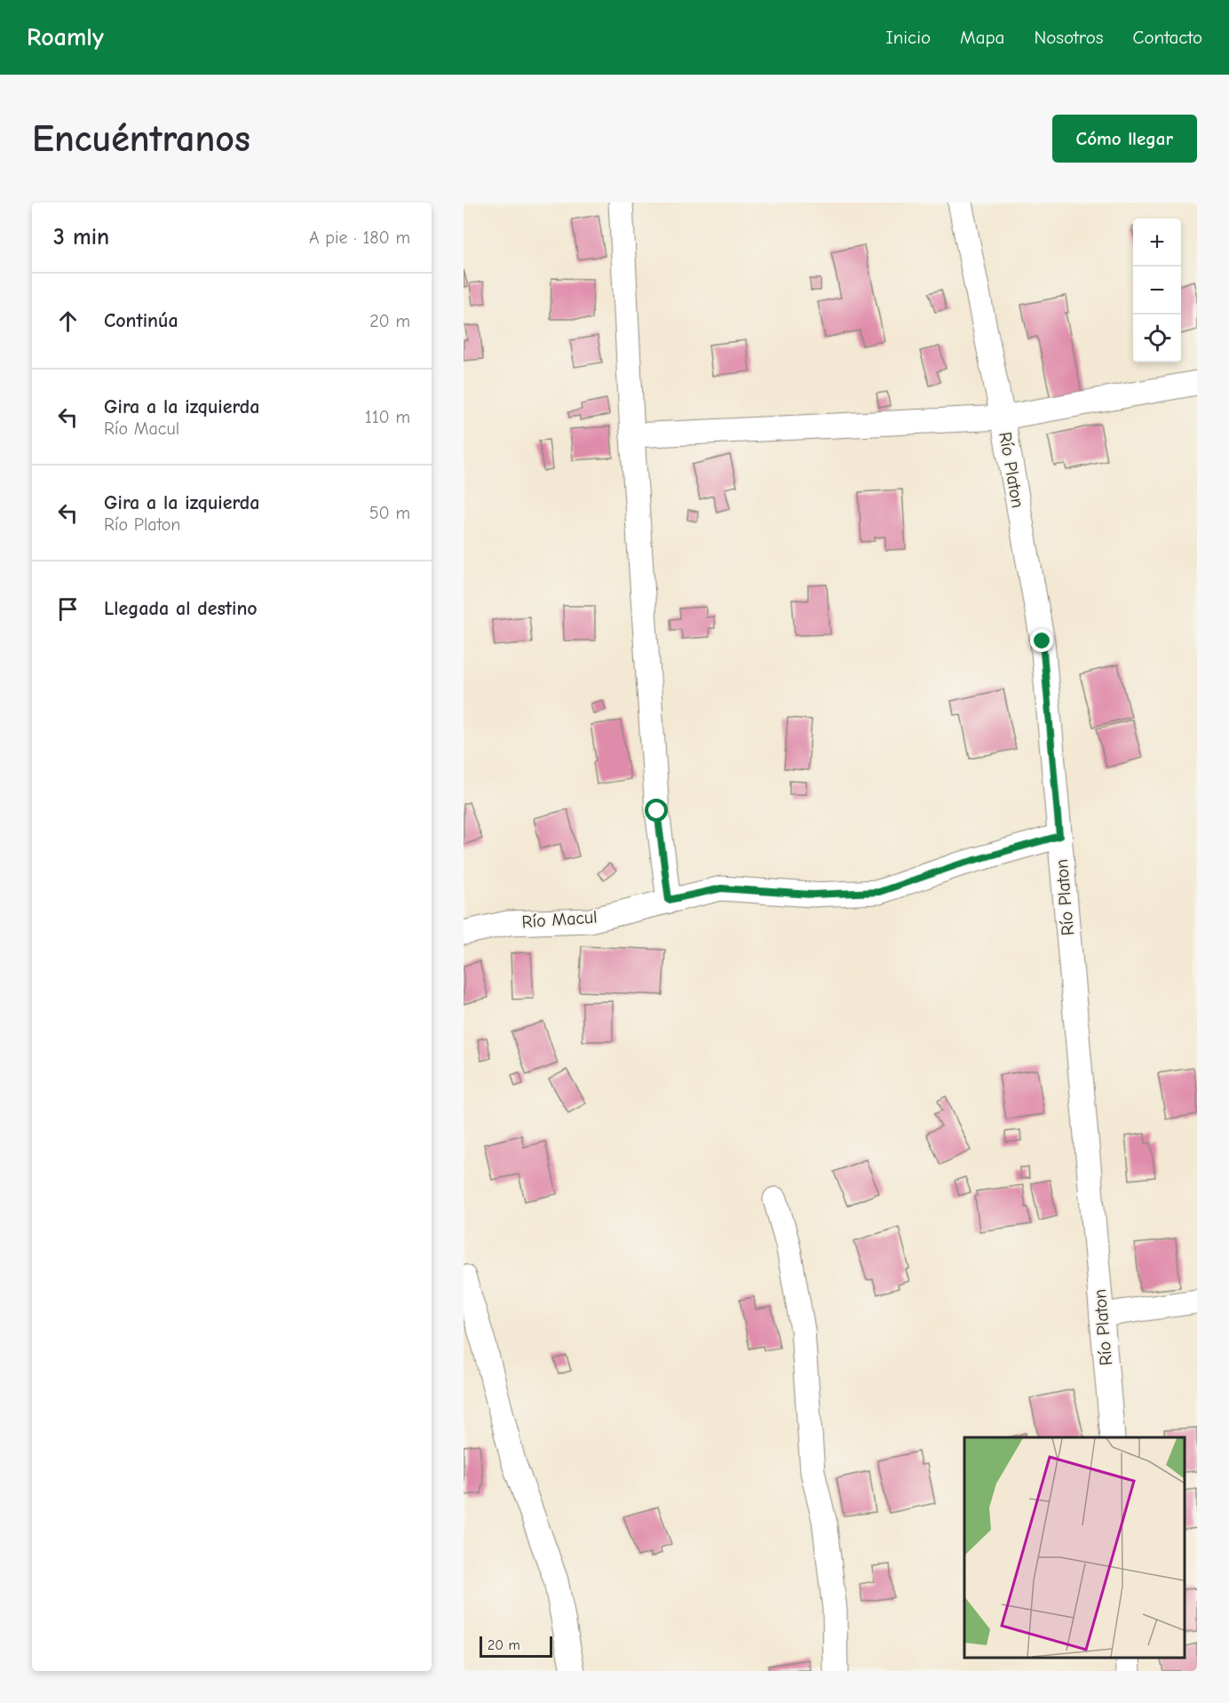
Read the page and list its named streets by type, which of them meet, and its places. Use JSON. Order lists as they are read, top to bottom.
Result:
{
  "streets": {
    "street": ["Río Platon", "Río Macul"]
  },
  "crossings": [
    ["Río Platon", "Río Macul"]
  ],
  "scale_bar": "20 m",
  "page": {
    "header": "Roamly",
    "nav": [
      "Inicio",
      "Mapa",
      "Nosotros",
      "Contacto"
    ],
    "buttons": "Cómo llegar",
    "title": "Encuéntranos",
    "heading": ["3 min", "A pie · 180 m"],
    "map_buttons": ["+", "−"],
    "list": [
      ["Continúa", "20 m"],
      ["Gira a la izquierda", "Río Macul", "110 m"],
      ["Gira a la izquierda", "Río Platon", "50 m"],
      "Llegada al destino"
    ],
    "scale": "20 m"
  }
}
